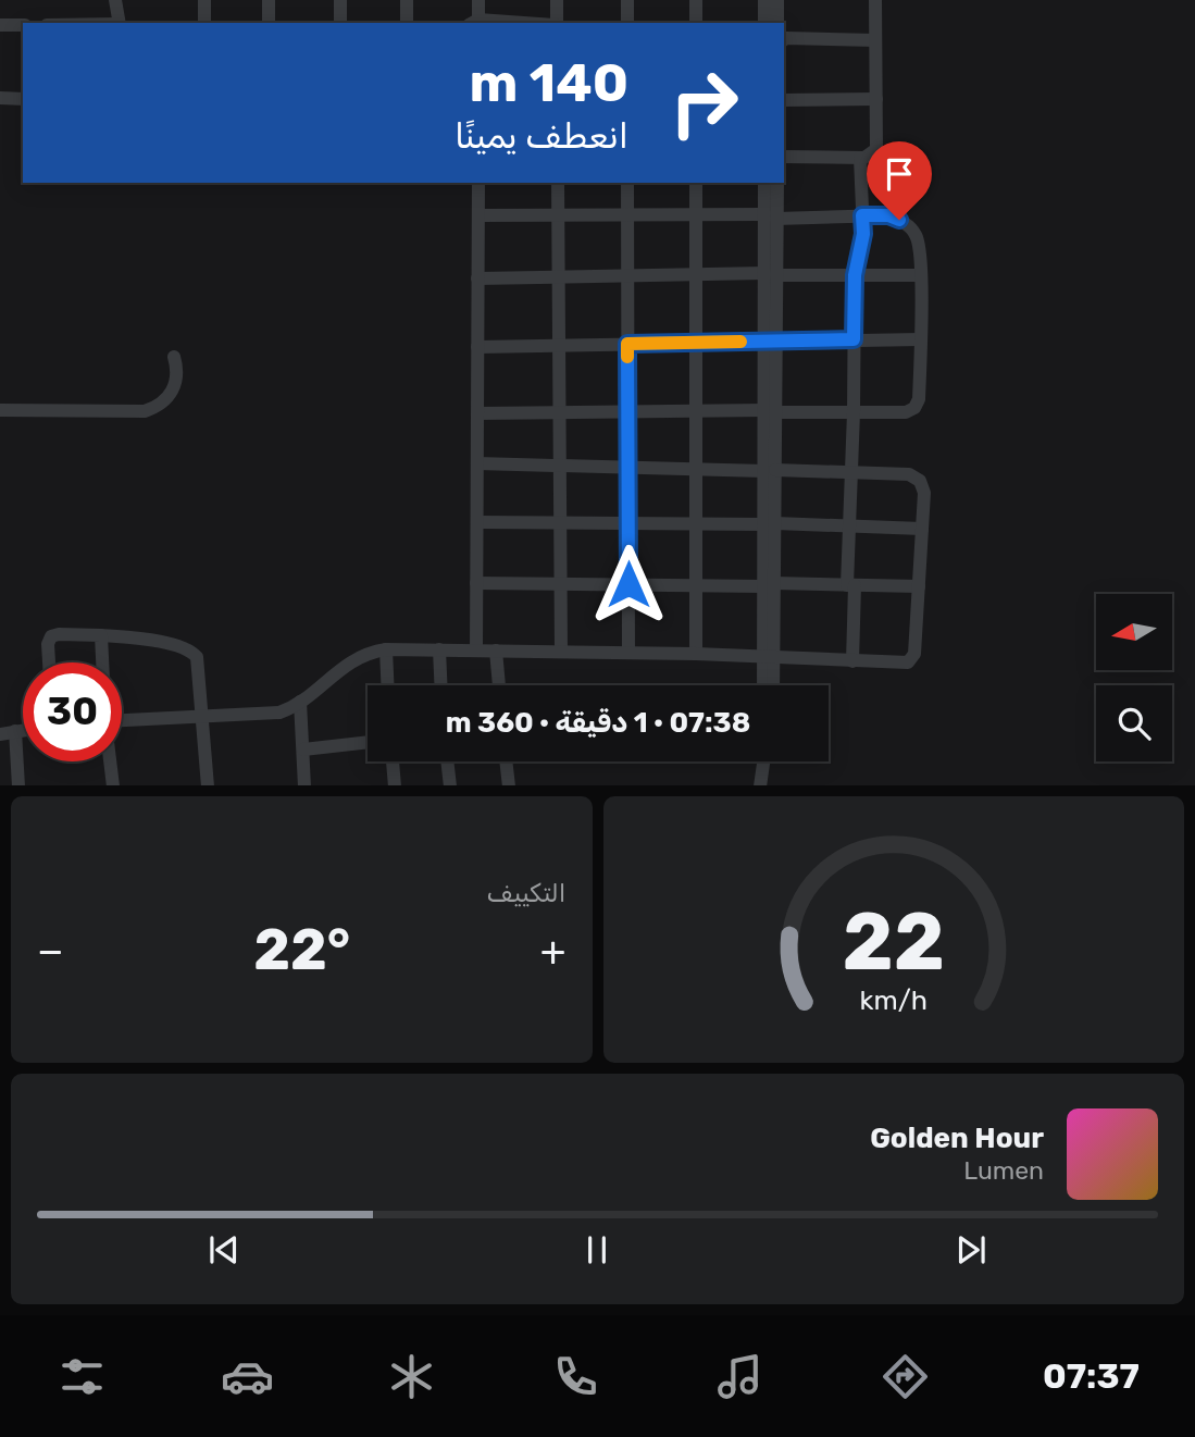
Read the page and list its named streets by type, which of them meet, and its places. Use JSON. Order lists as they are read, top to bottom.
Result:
{
  "north": "left",
  "page": {
    "turn": ["140 m", "انعطف يمينًا"],
    "limit": "30",
    "trip": "07:38 · 1 دقيقة · 360 m",
    "tile": "التكييف",
    "heat": ["−", "22°", "+"],
    "song": ["Golden Hour", "Lumen"],
    "tabs": "07:37",
    "gauge": ["22", "km/h"]
  }
}
